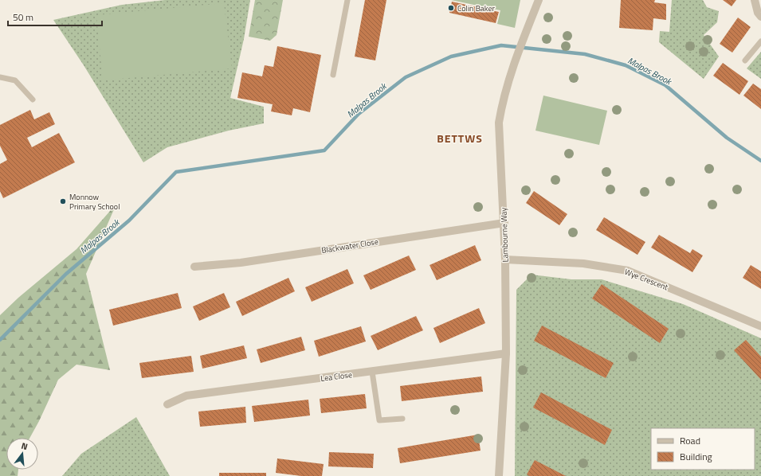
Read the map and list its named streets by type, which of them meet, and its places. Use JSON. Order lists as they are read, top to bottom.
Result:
{
  "streets": {
    "street": [
      "Lambourne Way",
      "Blackwater Close",
      "Wye Crescent",
      "Lea Close"
    ]
  },
  "crossings": [
    ["Lambourne Way", "Blackwater Close"],
    ["Lambourne Way", "Wye Crescent"],
    ["Lambourne Way", "Lea Close"]
  ],
  "districts": ["BETTWS"],
  "water": ["Malpas Brook"],
  "places": ["Colin Baker", "Monnow Primary School"],
  "legend": ["Road", "Building"],
  "scale_bar": "50 m",
  "north": "top"
}
